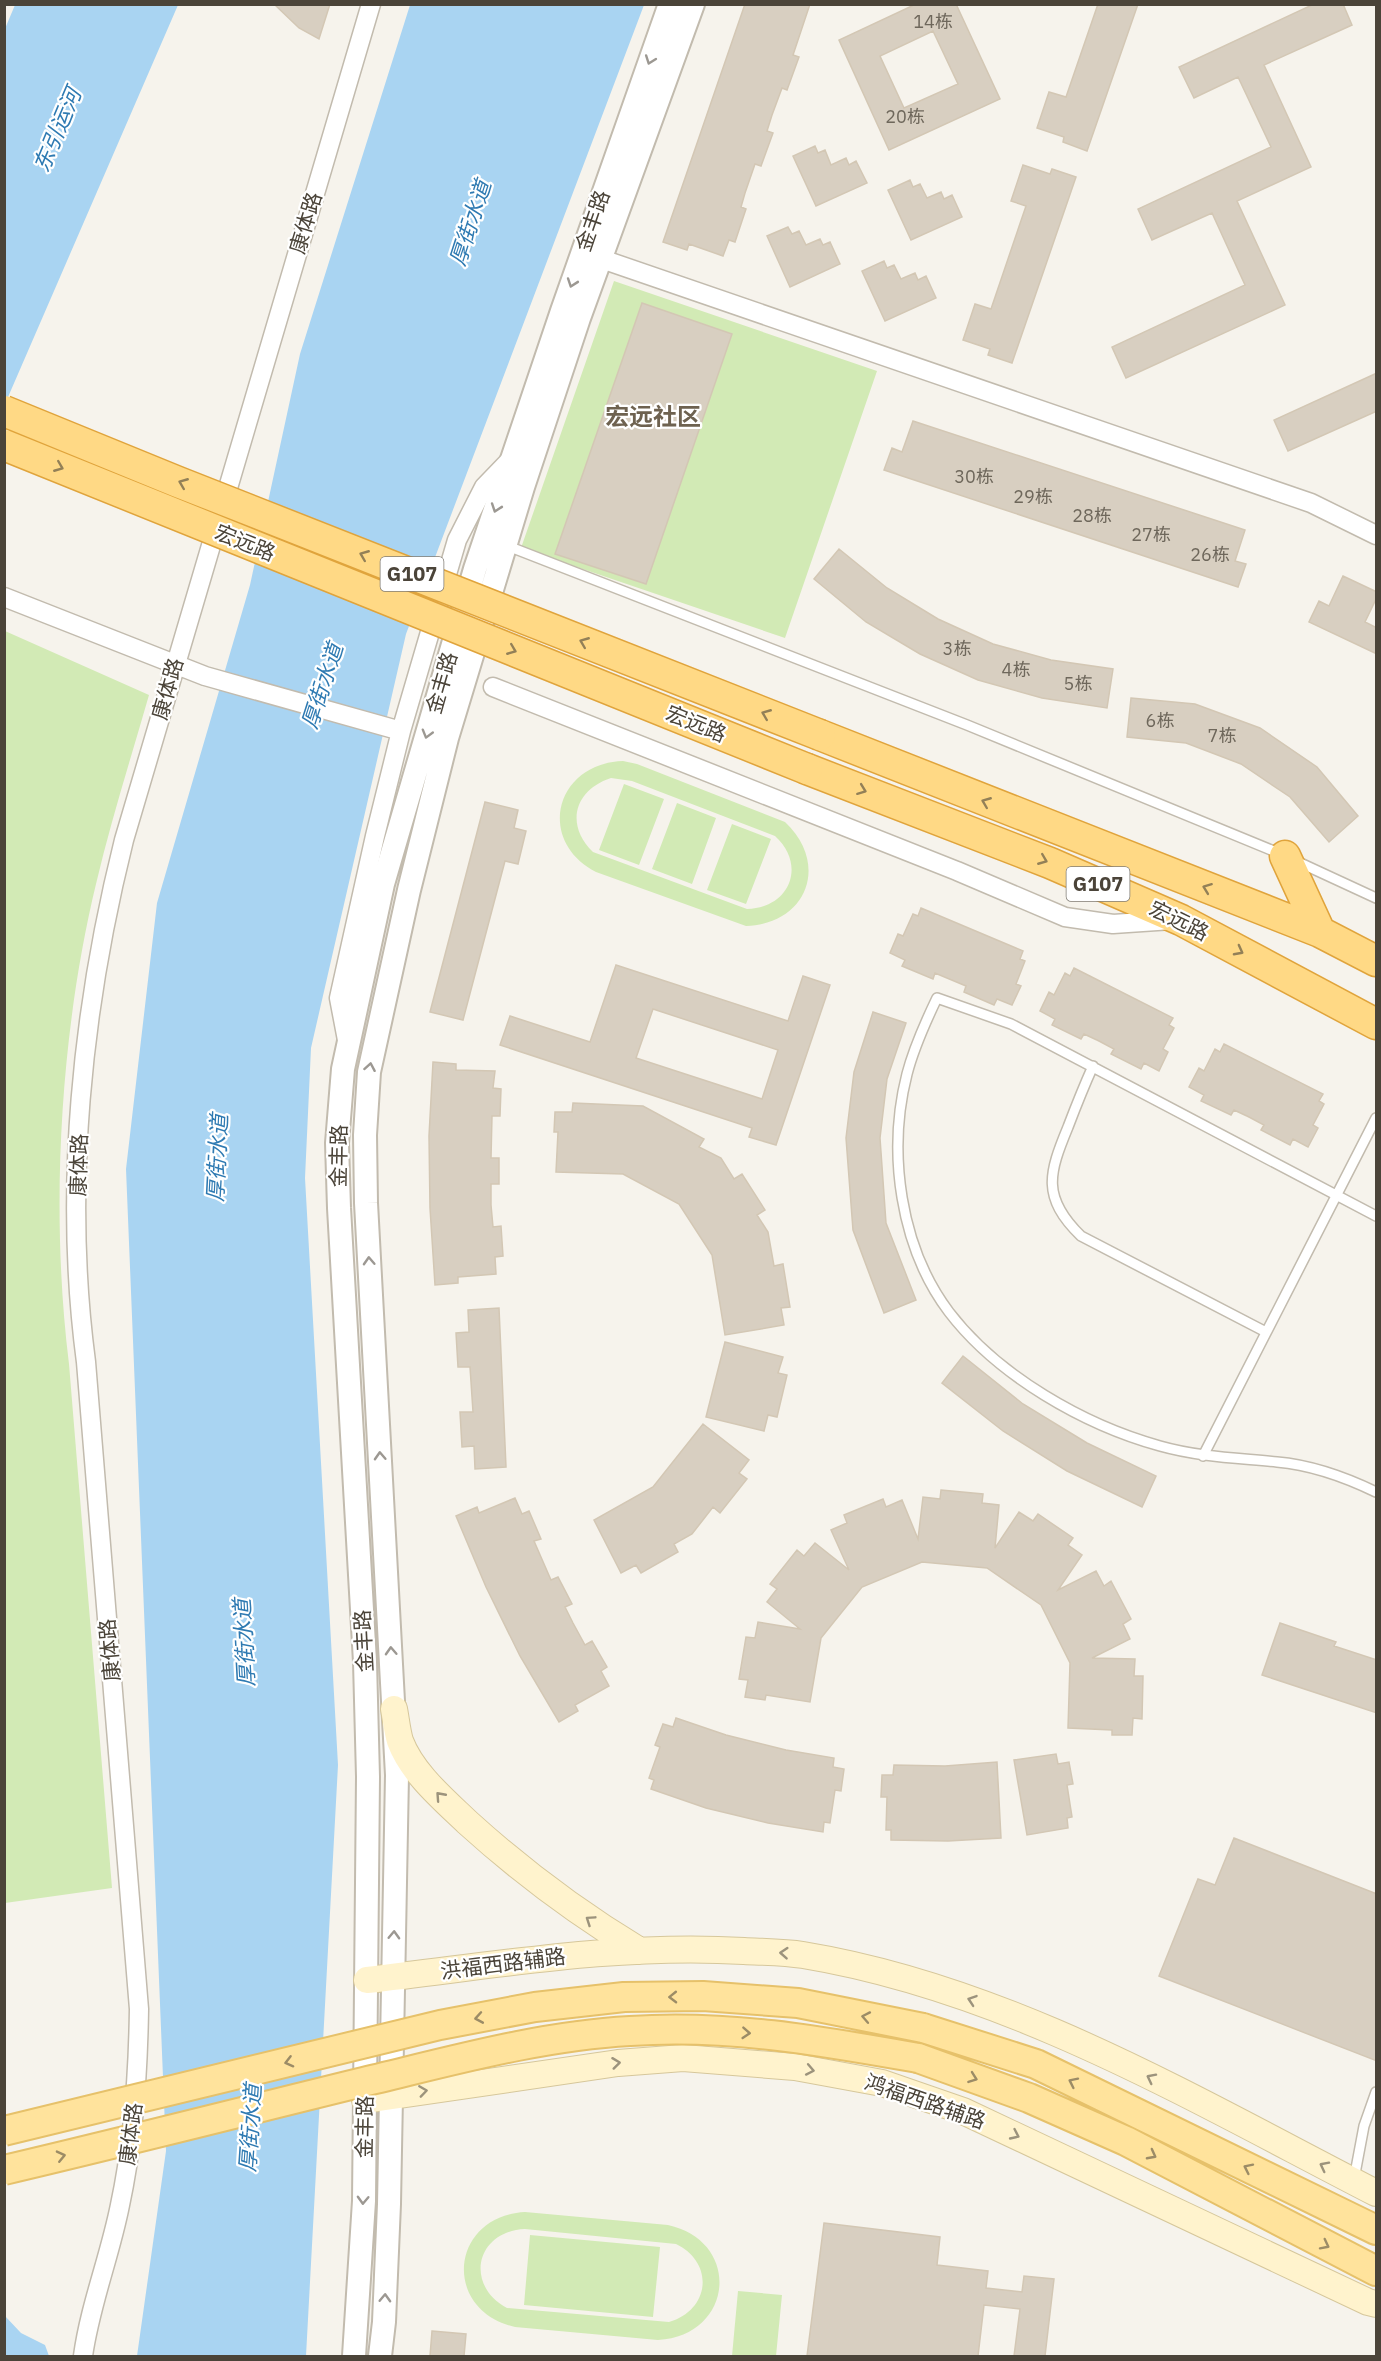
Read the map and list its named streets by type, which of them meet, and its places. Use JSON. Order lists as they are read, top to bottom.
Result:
{
  "streets": {
    "highway": ["宏远路", "G107"],
    "main road": ["洪福西路辅路", "鸿福西路辅路"],
    "street": ["金丰路", "康体路"]
  },
  "crossings": [
    ["金丰路", "洪福西路辅路"],
    ["金丰路", "鸿福西路辅路"]
  ],
  "districts": ["宏远社区"],
  "water": ["东引运河", "厚街水道"],
  "house_numbers": [
    "14栋",
    "20栋",
    "30栋",
    "29栋",
    "28栋",
    "27栋",
    "26栋",
    "3栋",
    "4栋",
    "5栋",
    "6栋",
    "7栋"
  ]
}
